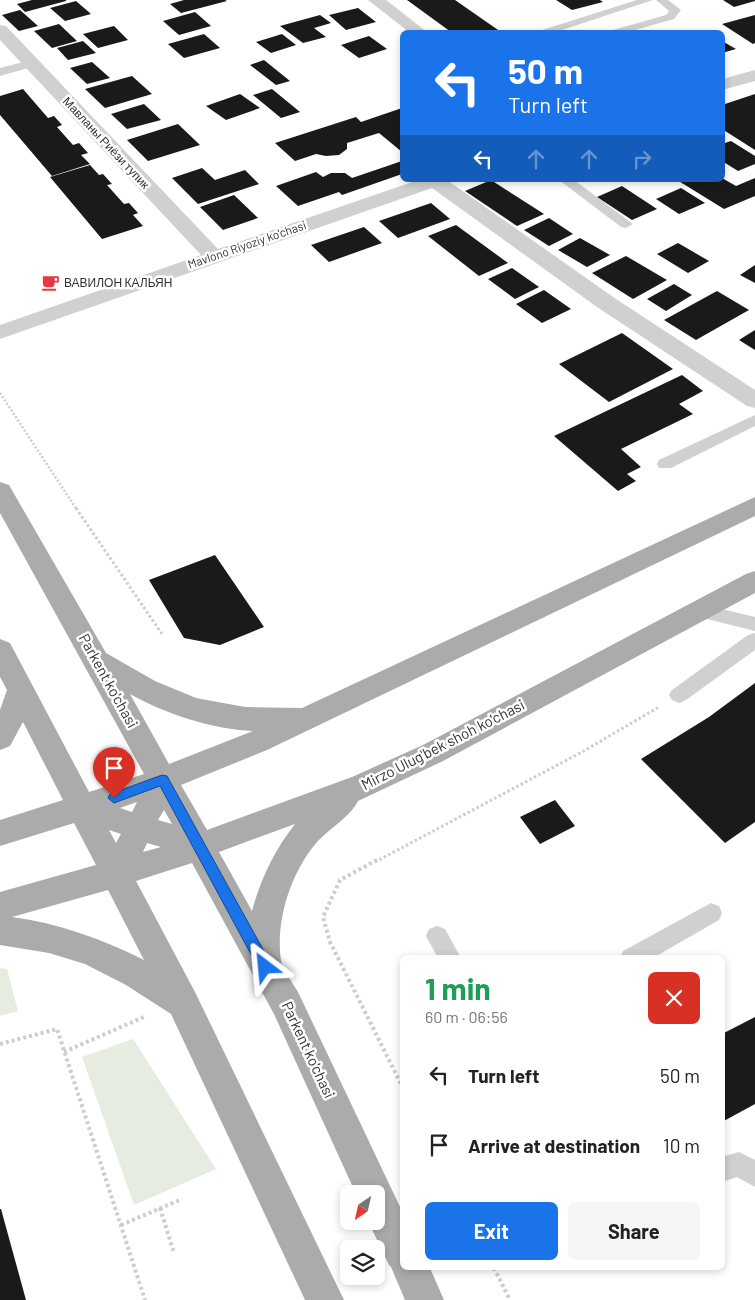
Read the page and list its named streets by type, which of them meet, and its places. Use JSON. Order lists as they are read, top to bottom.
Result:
{
  "streets": {
    "main road": ["Parkent ko'chasi", "Mirzo Ulug'bek shoh ko'chasi"],
    "street": ["Мавланы Риёзи тупик", "Mavlono Riyoziy ko'chasi"]
  },
  "crossings": [
    ["Мавланы Риёзи тупик", "Mavlono Riyoziy ko'chasi"],
    ["Parkent ko'chasi", "Mirzo Ulug'bek shoh ko'chasi"]
  ],
  "places": {
    "cafe": ["ВАВИЛОН КАЛЬЯН"]
  },
  "north": "bottom left",
  "page": {
    "turn": ["50 m", "Turn left"],
    "heading": ["1 min", "60 m · 06:56"],
    "list": [
      {
        "name": "Turn left",
        "value": "50 m"
      },
      {
        "name": "Arrive at destination",
        "value": "10 m"
      }
    ],
    "buttons": ["Exit", "Share"]
  }
}
